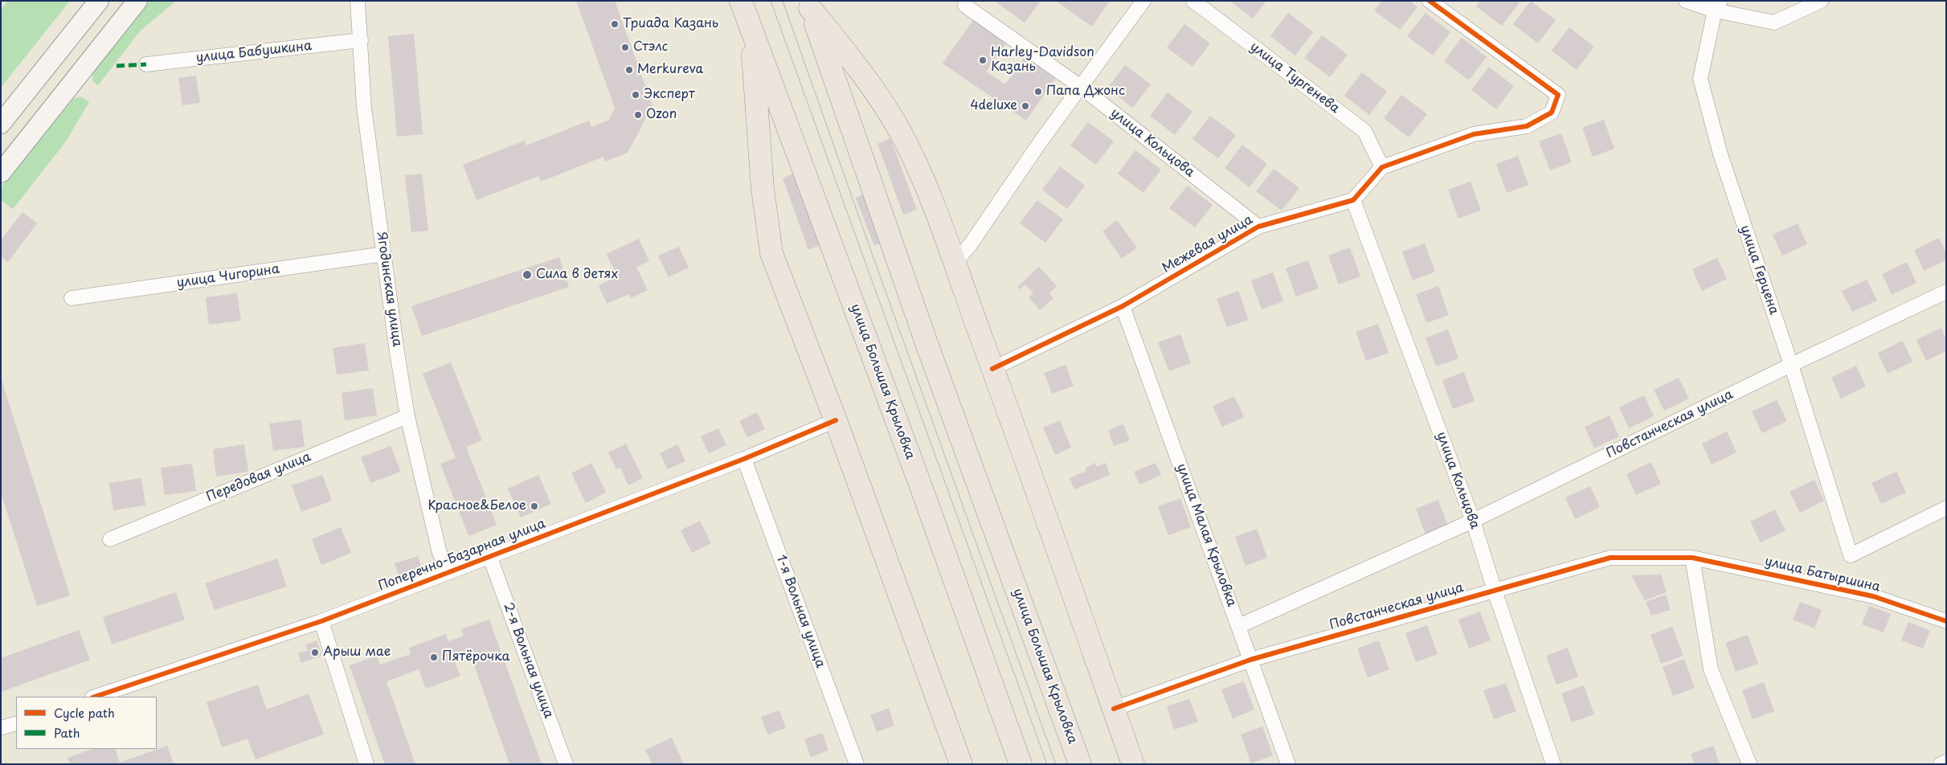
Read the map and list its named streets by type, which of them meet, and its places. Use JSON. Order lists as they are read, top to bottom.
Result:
{
  "streets": {
    "main road": ["улица Большая Крыловка"],
    "street": [
      "улица Бабушкина",
      "улица Тургенева",
      "улица Кольцова",
      "Межевая улица",
      "улица Герцена",
      "улица Чигорина",
      "Ягодинская улица",
      "Повстанческая улица",
      "Передовая улица",
      "улица Малая Крыловка",
      "Поперечно-Базарная улица",
      "улица Батыршина",
      "1-я Вольная улица",
      "2-я Вольная улица"
    ]
  },
  "crossings": [
    ["улица Бабушкина", "Ягодинская улица"],
    ["улица Кольцова", "Межевая улица"],
    ["улица Кольцова", "Повстанческая улица"],
    ["Межевая улица", "улица Малая Крыловка"],
    ["улица Герцена", "Повстанческая улица"],
    ["улица Чигорина", "Ягодинская улица"],
    ["Ягодинская улица", "Передовая улица"],
    ["Ягодинская улица", "Поперечно-Базарная улица"],
    ["Повстанческая улица", "улица Малая Крыловка"],
    ["Повстанческая улица", "улица Батыршина"],
    ["Поперечно-Базарная улица", "1-я Вольная улица"],
    ["Поперечно-Базарная улица", "2-я Вольная улица"]
  ],
  "places": [
    "Триада Казань",
    "Стэлс",
    "Harley-Davidson Казань",
    "Merkureva",
    "Папа Джонс",
    "Эксперт",
    "4deluxe",
    "Ozon",
    "Сила в детях",
    "Красное&Белое",
    "Арыш мае",
    "Пятёрочка"
  ],
  "legend": ["Cycle path", "Path"]
}
